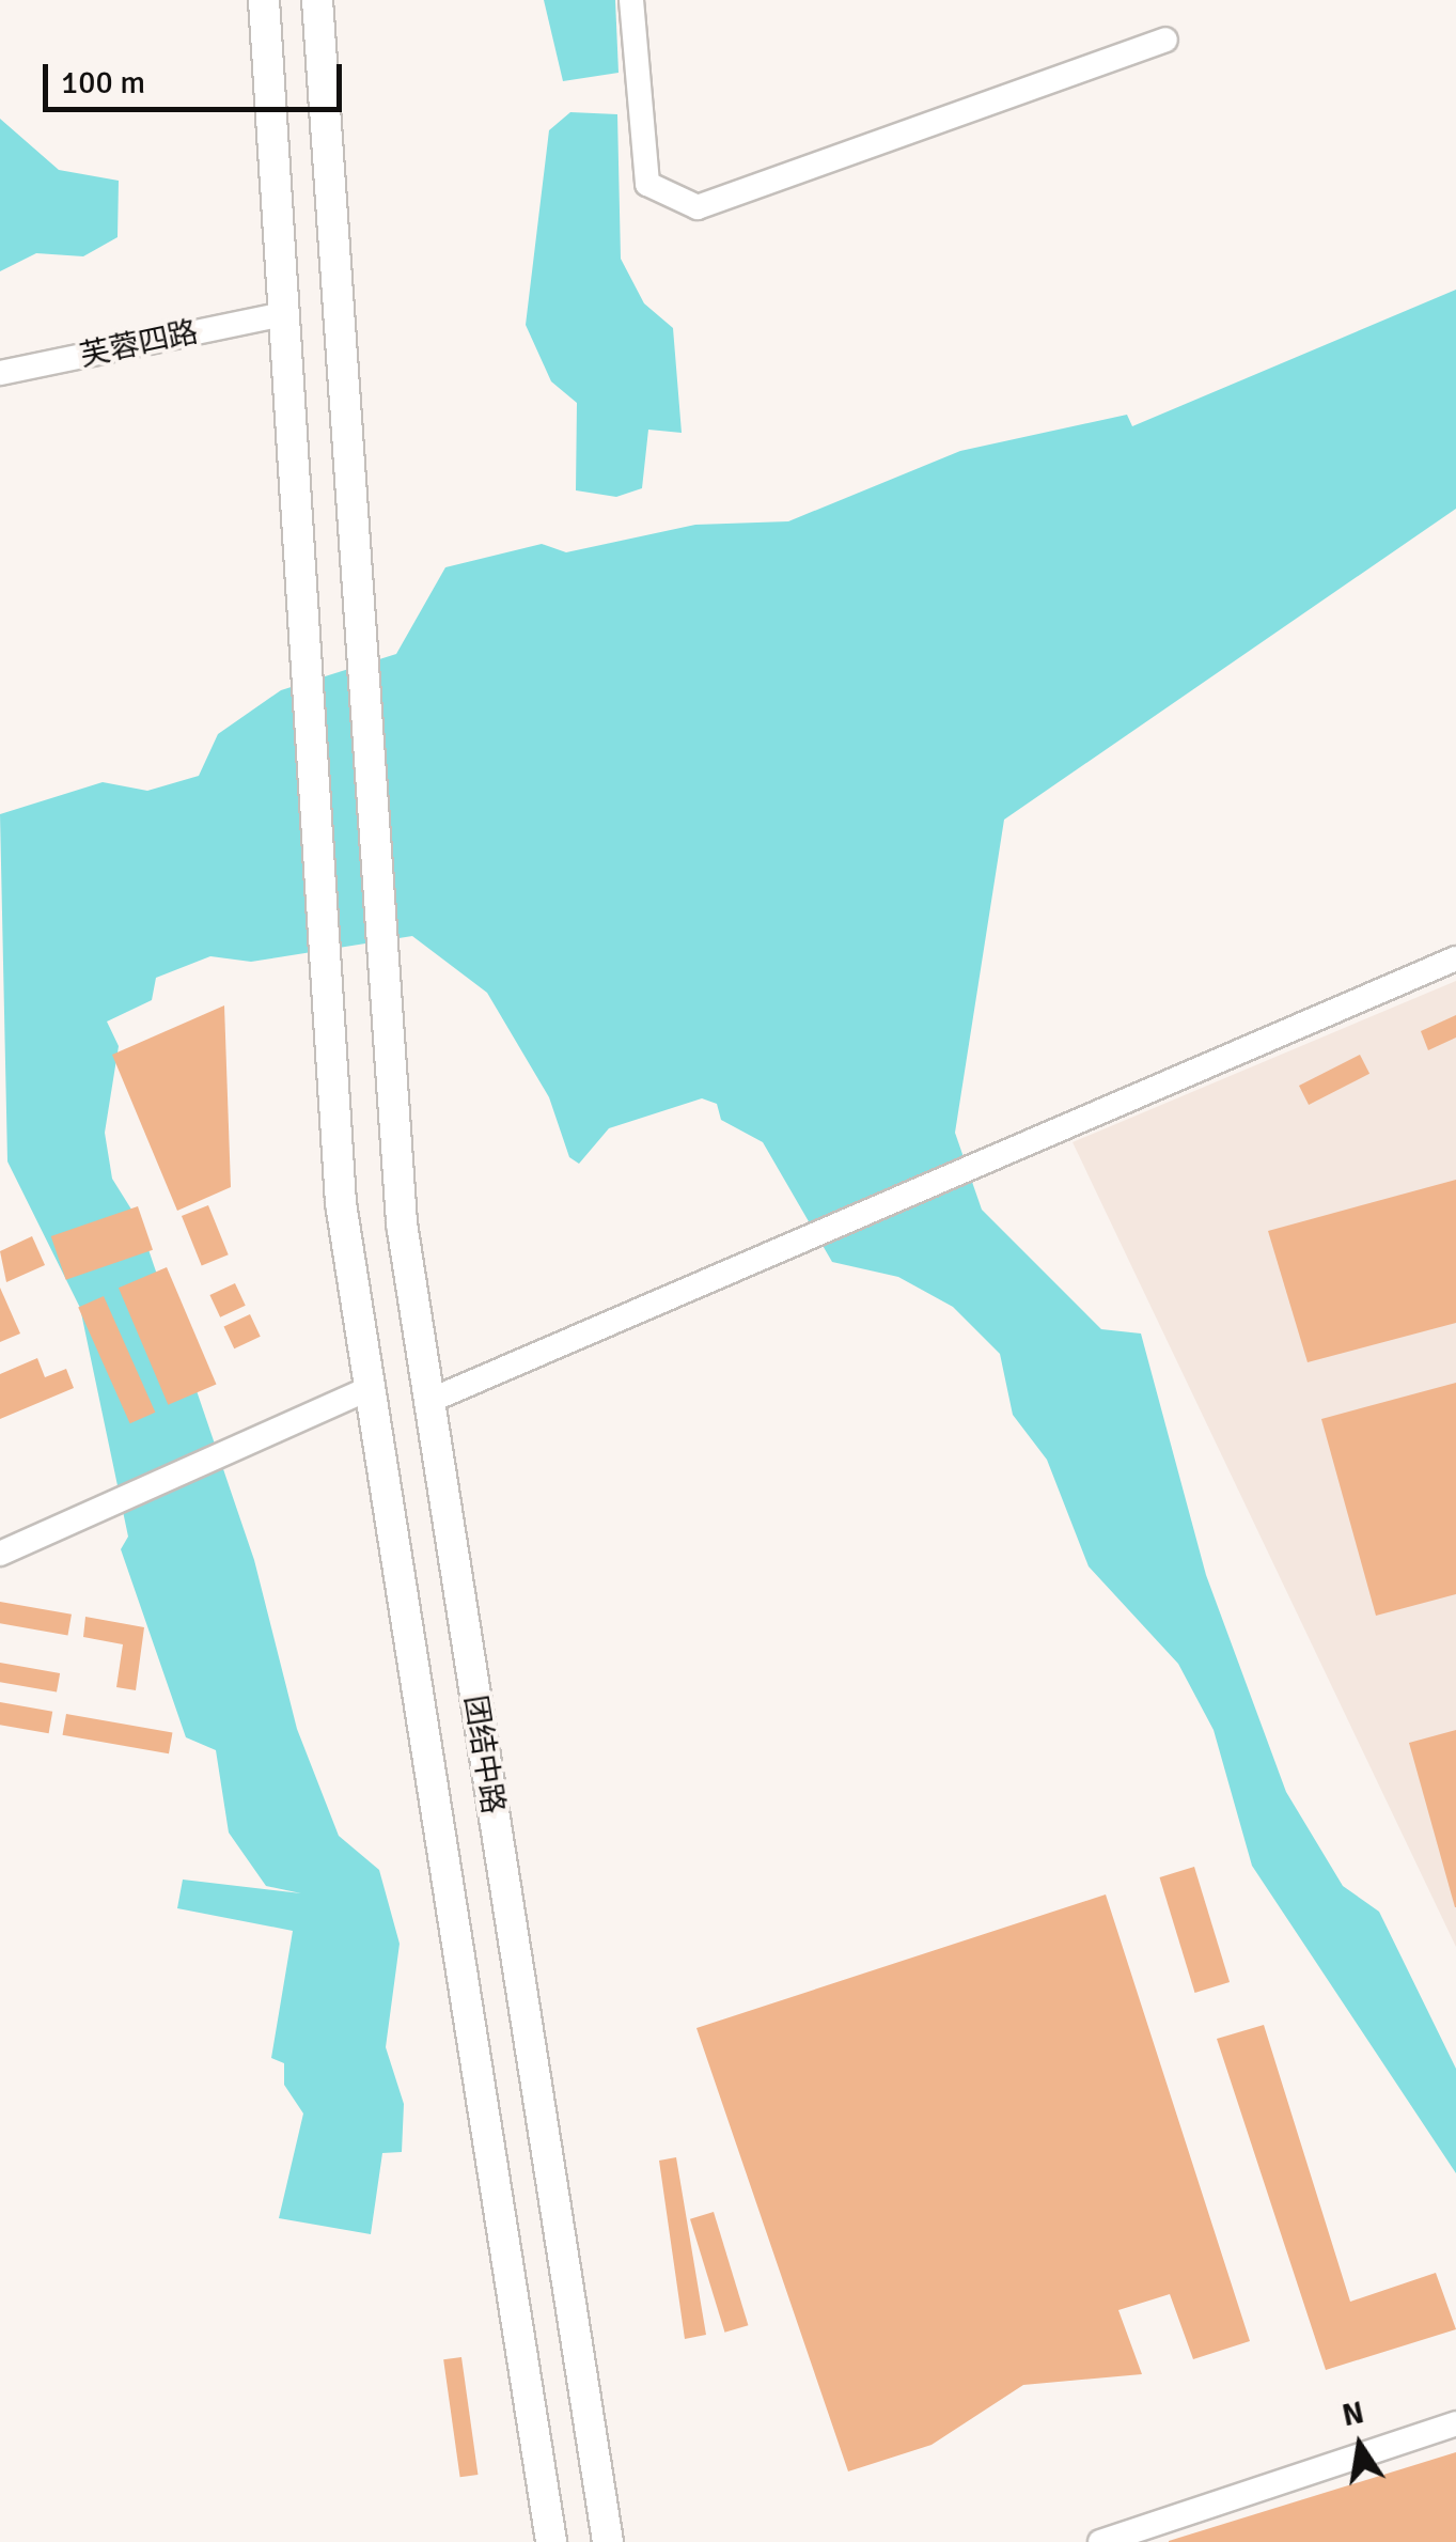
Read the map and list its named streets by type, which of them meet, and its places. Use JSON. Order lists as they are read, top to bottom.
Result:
{
  "streets": {
    "main road": ["团结中路"],
    "street": ["芙蓉四路"]
  },
  "crossings": [
    ["芙蓉四路", "团结中路"]
  ],
  "scale_bar": "100 m",
  "north": "top"
}
